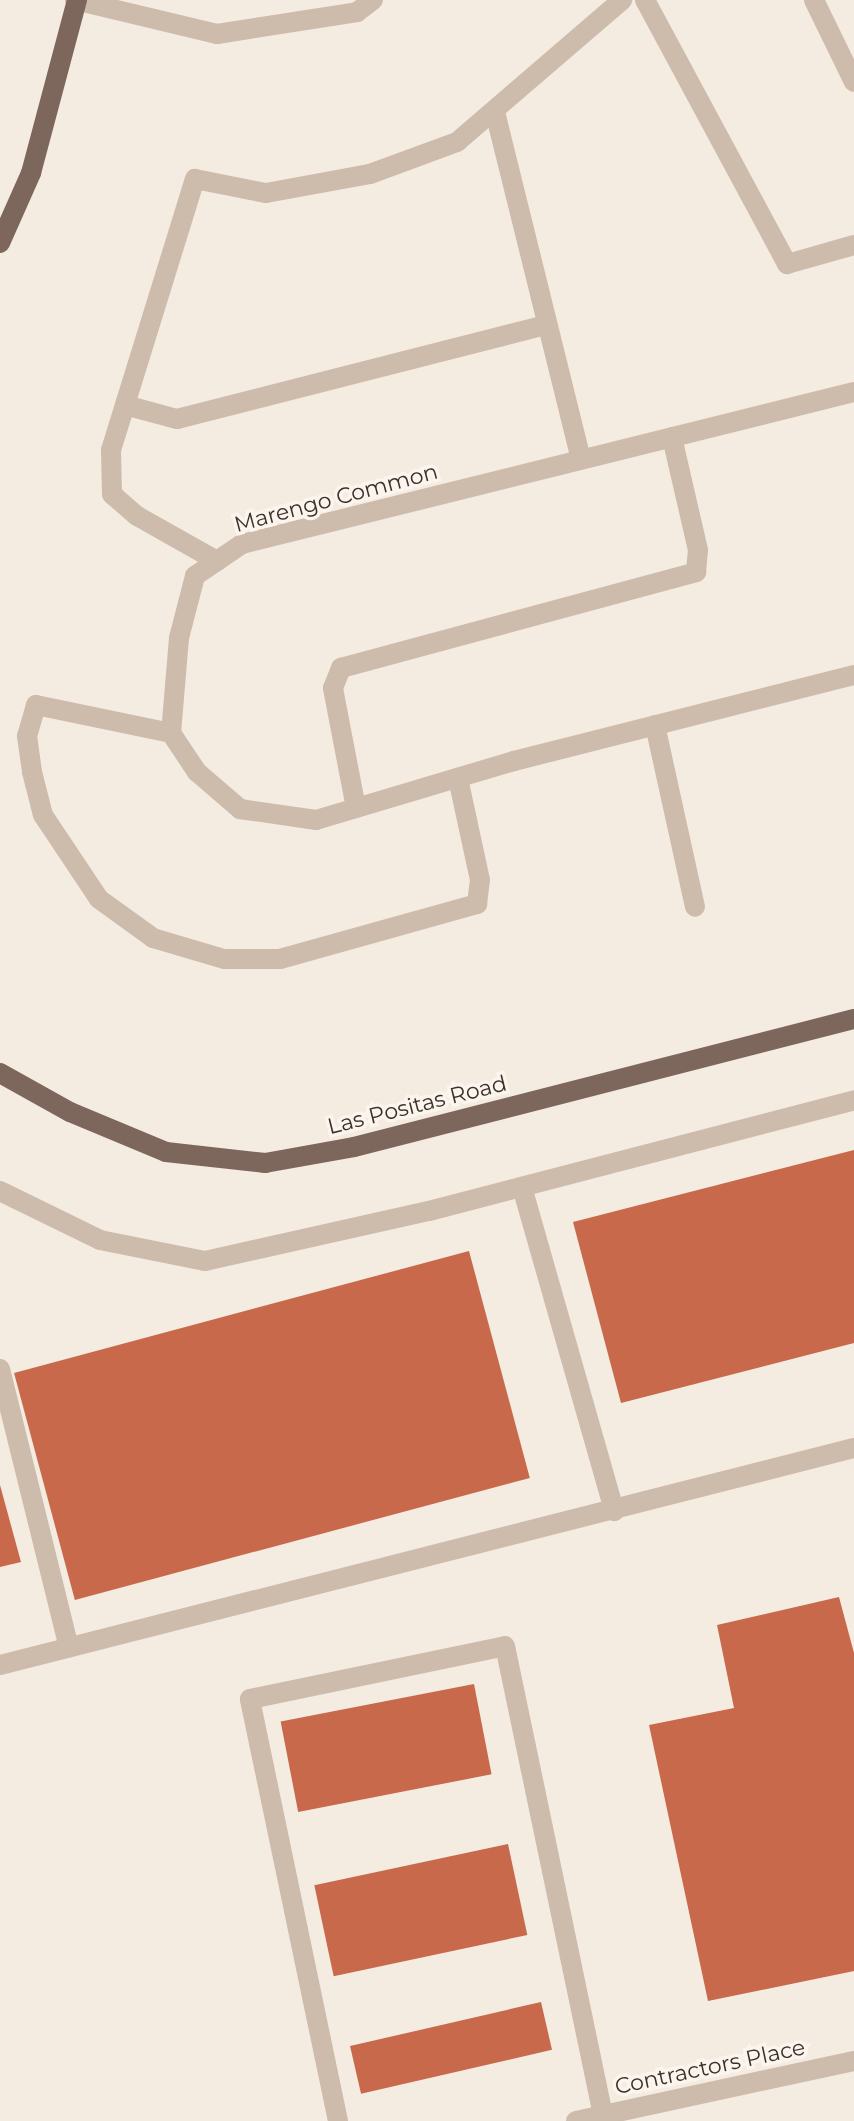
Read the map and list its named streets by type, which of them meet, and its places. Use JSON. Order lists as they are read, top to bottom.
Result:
{
  "streets": {
    "main road": ["Las Positas Road"],
    "street": ["Marengo Common", "Contractors Place"]
  }
}
